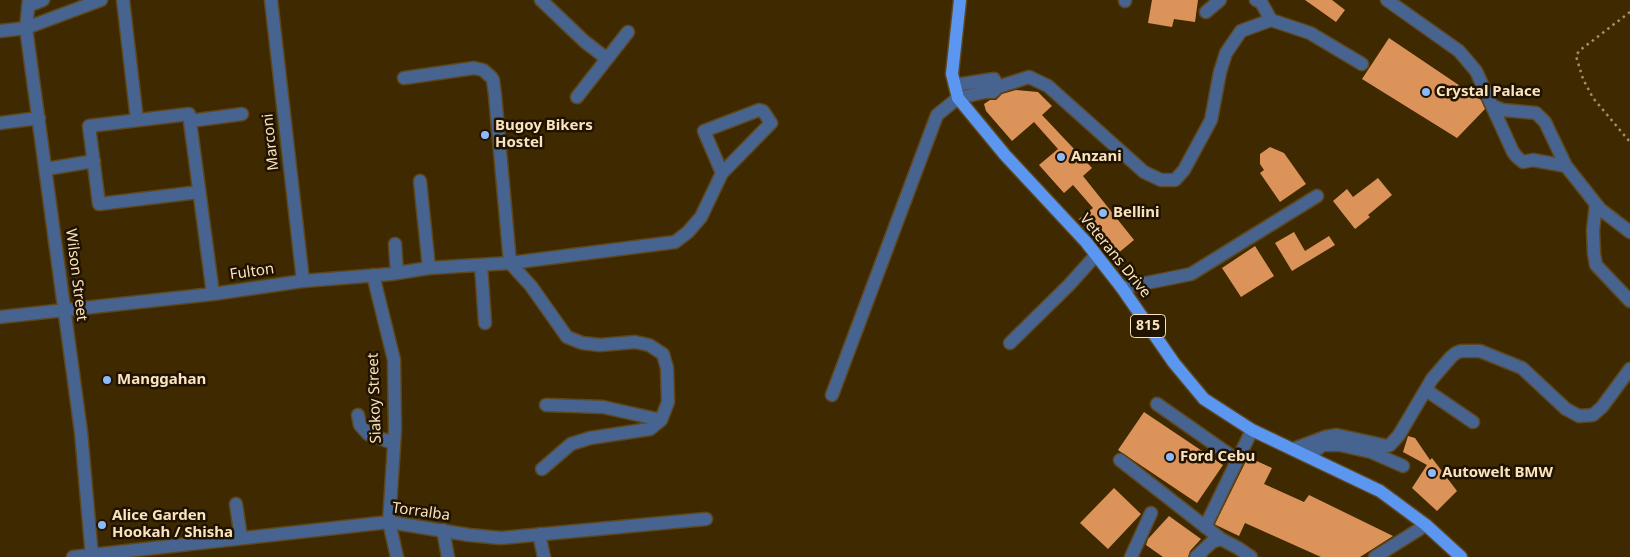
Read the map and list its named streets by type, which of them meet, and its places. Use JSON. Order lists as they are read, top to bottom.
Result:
{
  "streets": {
    "main road": ["Veterans Drive", "815"],
    "street": [
      "Marconi",
      "Fulton",
      "Wilson Street",
      "Siakoy Street",
      "Torralba"
    ]
  },
  "crossings": [
    ["Marconi", "Fulton"],
    ["Fulton", "Wilson Street"],
    ["Fulton", "Siakoy Street"],
    ["Wilson Street", "Torralba"],
    ["Siakoy Street", "Torralba"]
  ],
  "places": [
    "Crystal Palace",
    "Bugoy Bikers Hostel",
    "Anzani",
    "Bellini",
    "Manggahan",
    "Ford Cebu",
    "Autowelt BMW",
    "Alice Garden Hookah / Shisha"
  ]
}
